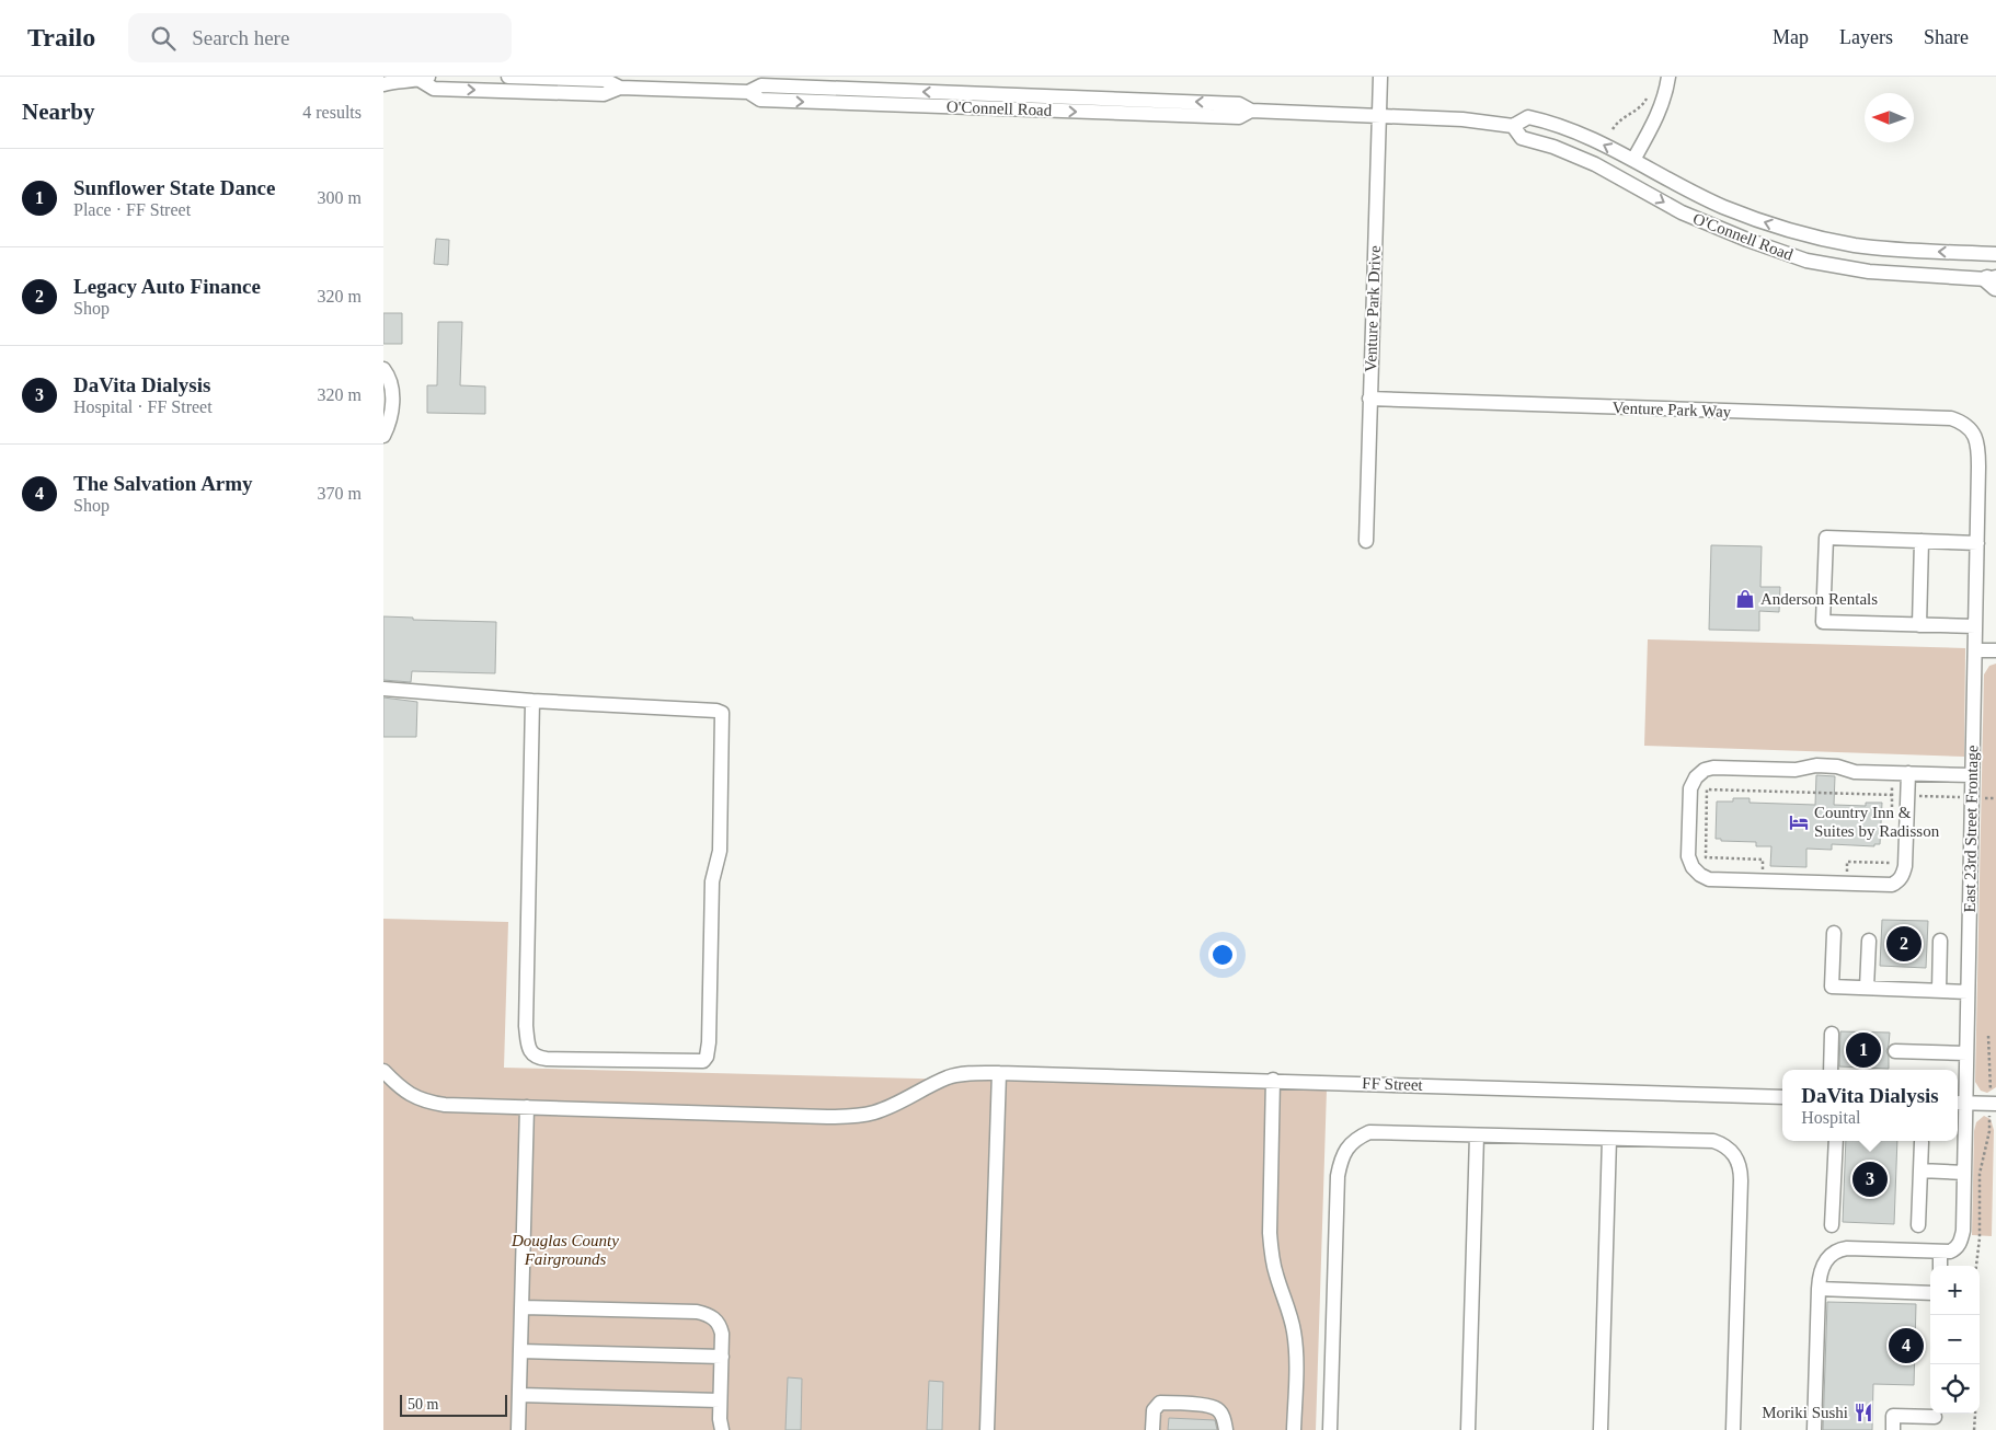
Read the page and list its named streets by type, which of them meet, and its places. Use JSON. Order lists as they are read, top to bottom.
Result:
{
  "streets": {
    "street": [
      "O'Connell Road",
      "Venture Park Drive",
      "Venture Park Way",
      "East 23rd Street Frontage",
      "FF Street"
    ]
  },
  "crossings": [
    ["O'Connell Road", "Venture Park Drive"],
    ["Venture Park Drive", "Venture Park Way"],
    ["Venture Park Way", "East 23rd Street Frontage"]
  ],
  "parks": ["Douglas County Fairgrounds"],
  "places": {
    "shop": ["Anderson Rentals"],
    "hotel": ["Country Inn & Suites by Radisson"],
    "restaurant": ["Moriki Sushi"]
  },
  "scale_bar": "50 m",
  "north": "left",
  "page": {
    "header": "Trailo",
    "search": "Search here",
    "nav": ["Map", "Layers", "Share"],
    "heading": ["Nearby", "4 results"],
    "list": [
      {
        "mark": "1",
        "name": "Sunflower State Dance",
        "note": "Place · FF Street",
        "value": "300 m"
      },
      {
        "mark": "2",
        "name": "Legacy Auto Finance",
        "note": "Shop",
        "value": "320 m"
      },
      {
        "mark": "3",
        "name": "DaVita Dialysis",
        "note": "Hospital · FF Street",
        "value": "320 m"
      },
      {
        "mark": "4",
        "name": "The Salvation Army",
        "note": "Shop",
        "value": "370 m"
      }
    ],
    "pins": [
      "2",
      "1",
      "3",
      "4"
    ],
    "popup": ["DaVita Dialysis", "Hospital"],
    "map_buttons": ["+", "−"],
    "scale": "50 m"
  }
}
